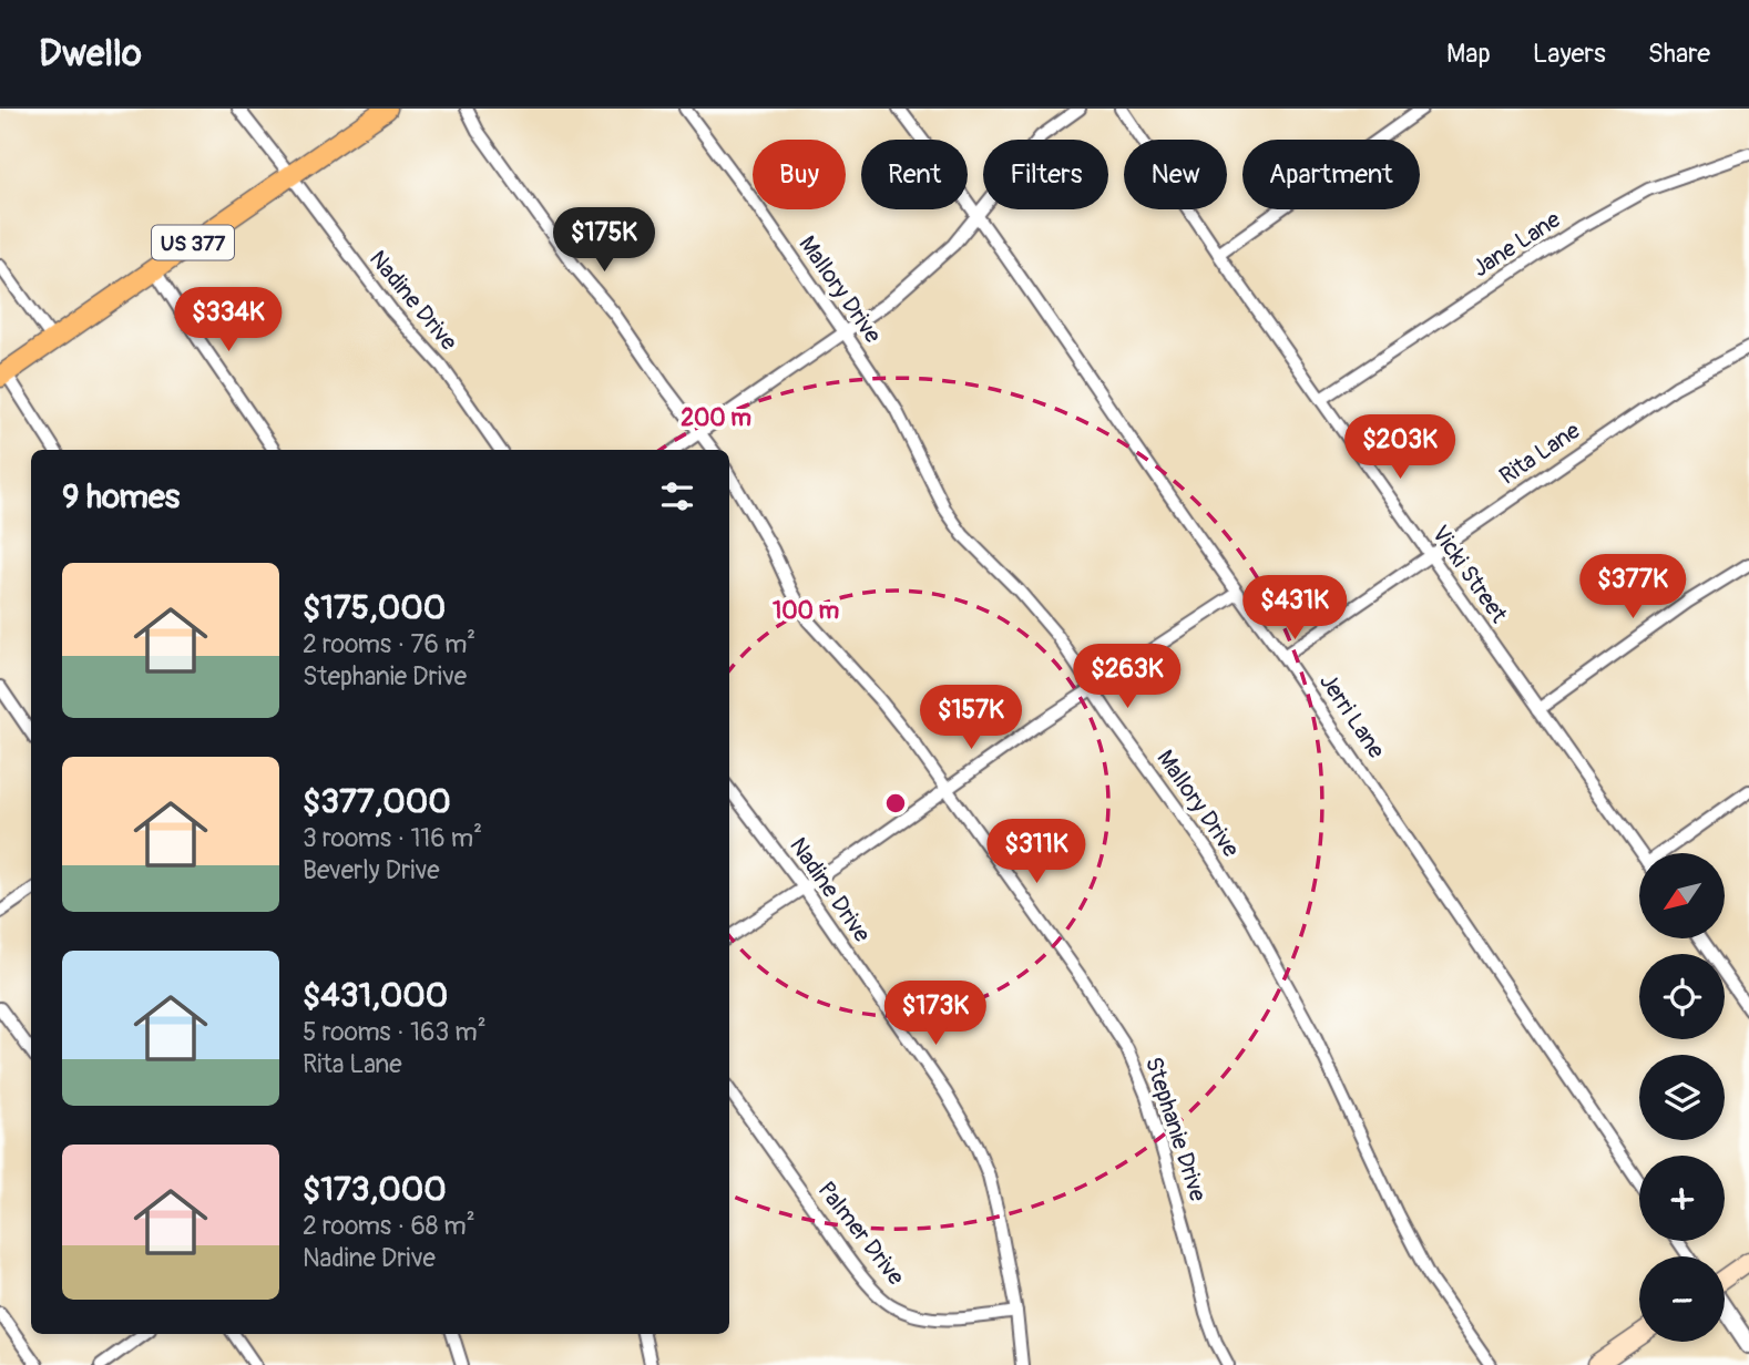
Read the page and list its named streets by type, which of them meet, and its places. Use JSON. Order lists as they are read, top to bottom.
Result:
{
  "streets": {
    "main road": ["US 377"],
    "street": [
      "Jane Lane",
      "Mallory Drive",
      "Nadine Drive",
      "Rita Lane",
      "Vicki Street",
      "Jerri Lane",
      "Stephanie Drive",
      "Palmer Drive"
    ]
  },
  "crossings": [
    ["US 377", "Nadine Drive"],
    ["Jane Lane", "Vicki Street"],
    ["Nadine Drive", "Palmer Drive"],
    ["Rita Lane", "Vicki Street"],
    ["Rita Lane", "Jerri Lane"]
  ],
  "north": "bottom left",
  "page": {
    "header": "Dwello",
    "nav": ["Map", "Layers", "Share"],
    "chip": [
      "Buy",
      "Rent",
      "Filters",
      "New",
      "Apartment"
    ],
    "price": [
      "$175K",
      "$334K",
      "$203K",
      "$377K",
      "$431K",
      "$263K",
      "$157K",
      "$311K",
      "$173K"
    ],
    "heading": "9 homes",
    "list": [
      {
        "name": "$175,000",
        "note": "2 rooms · 76 m² · Stephanie Drive"
      },
      {
        "name": "$377,000",
        "note": "3 rooms · 116 m² · Beverly Drive"
      },
      {
        "name": "$431,000",
        "note": "5 rooms · 163 m² · Rita Lane"
      },
      {
        "name": "$173,000",
        "note": "2 rooms · 68 m² · Nadine Drive"
      }
    ],
    "map_buttons": ["+", "−"]
  },
  "rings": ["200 m", "100 m"]
}
